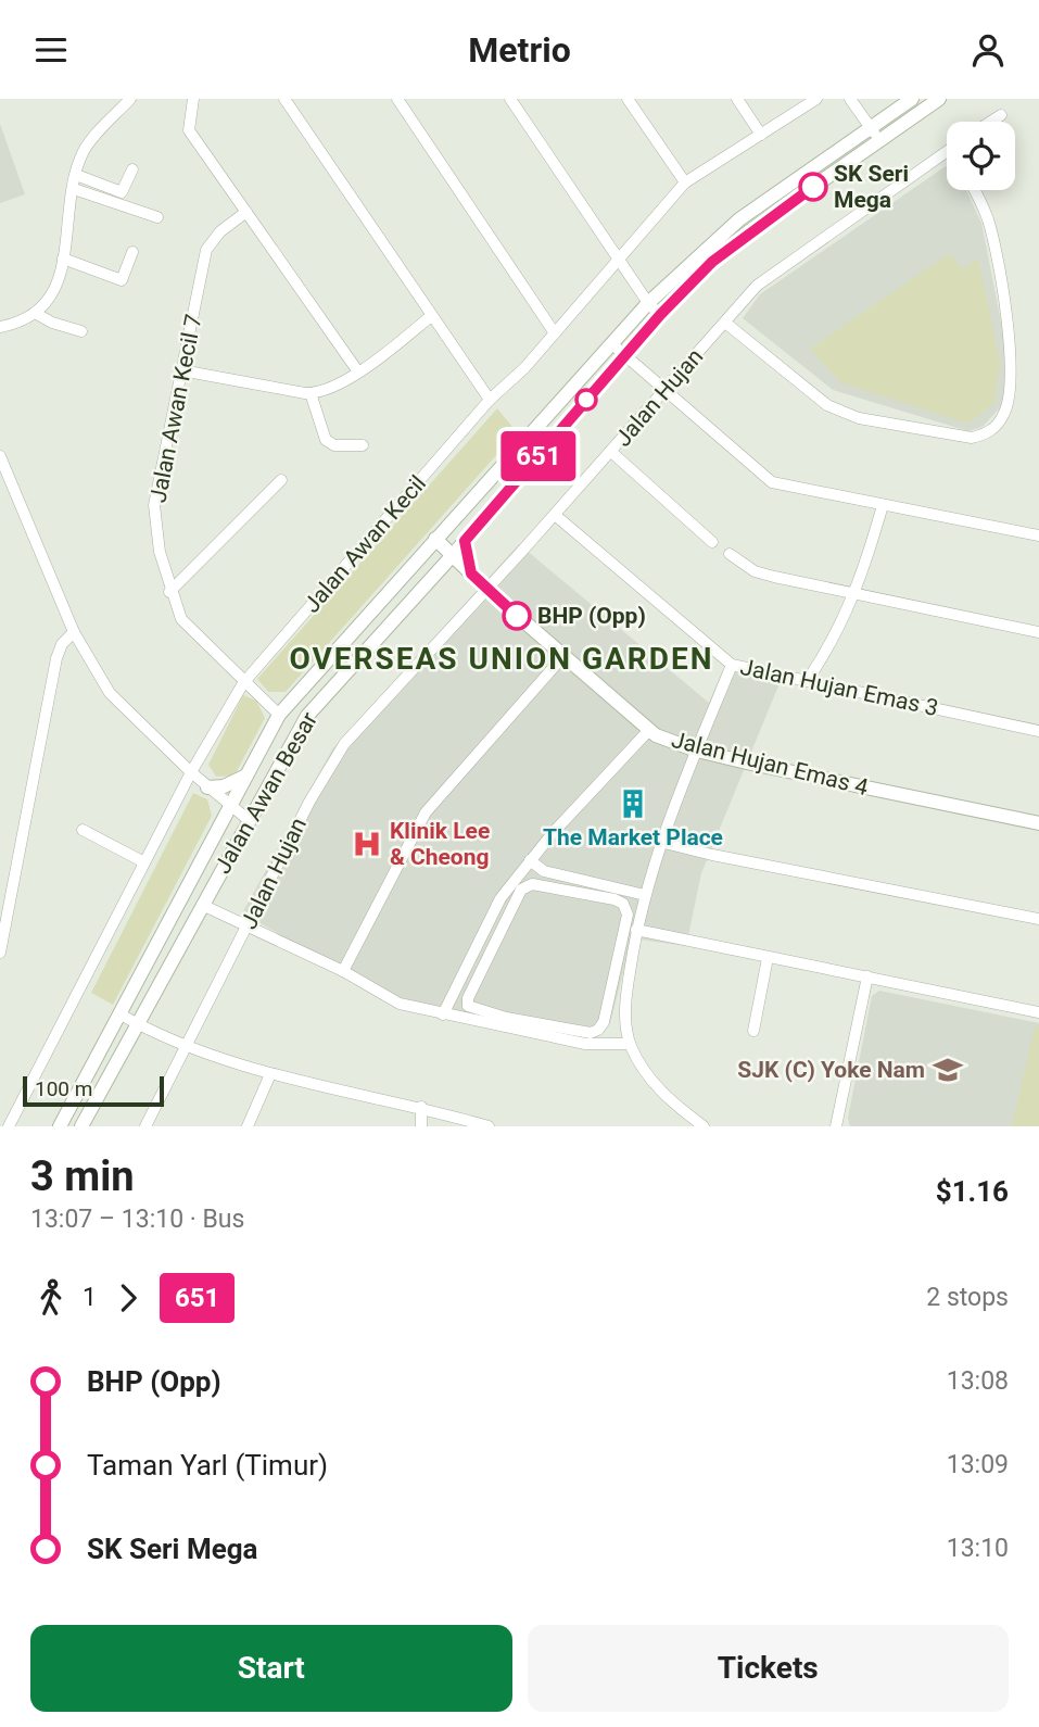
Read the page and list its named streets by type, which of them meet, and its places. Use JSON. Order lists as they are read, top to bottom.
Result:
{
  "streets": {
    "main road": ["Jalan Hujan Emas 4", "Jalan Awan Besar"],
    "street": [
      "Jalan Hujan",
      "Jalan Awan Kecil 7",
      "Jalan Awan Kecil",
      "Jalan Hujan Emas 3"
    ]
  },
  "crossings": [
    ["Jalan Hujan", "Jalan Hujan Emas 3"],
    ["Jalan Hujan", "Jalan Hujan Emas 4"],
    ["Jalan Awan Kecil 7", "Jalan Awan Kecil"],
    ["Jalan Awan Kecil 7", "Jalan Awan Besar"],
    ["Jalan Hujan Emas 4", "Jalan Awan Besar"]
  ],
  "districts": ["OVERSEAS UNION GARDEN"],
  "places": {
    "other": ["SK Seri Mega", "BHP (Opp)"],
    "building": ["The Market Place"],
    "hospital": ["Klinik Lee & Cheong"],
    "school or university": ["SJK (C) Yoke Nam"]
  },
  "lines": ["bus line 651"],
  "scale_bar": "100 m",
  "page": {
    "header": "Metrio",
    "on_map": "651",
    "scale": "100 m",
    "heading": ["3 min", "13:07 – 13:10 · Bus", "$1.16"],
    "legs": ["1", "651", "2 stops"],
    "list": [
      {
        "name": "BHP (Opp)",
        "value": "13:08"
      },
      {
        "name": "Taman Yarl (Timur)",
        "value": "13:09"
      },
      {
        "name": "SK Seri Mega",
        "value": "13:10"
      }
    ],
    "buttons": ["Start", "Tickets"]
  }
}
